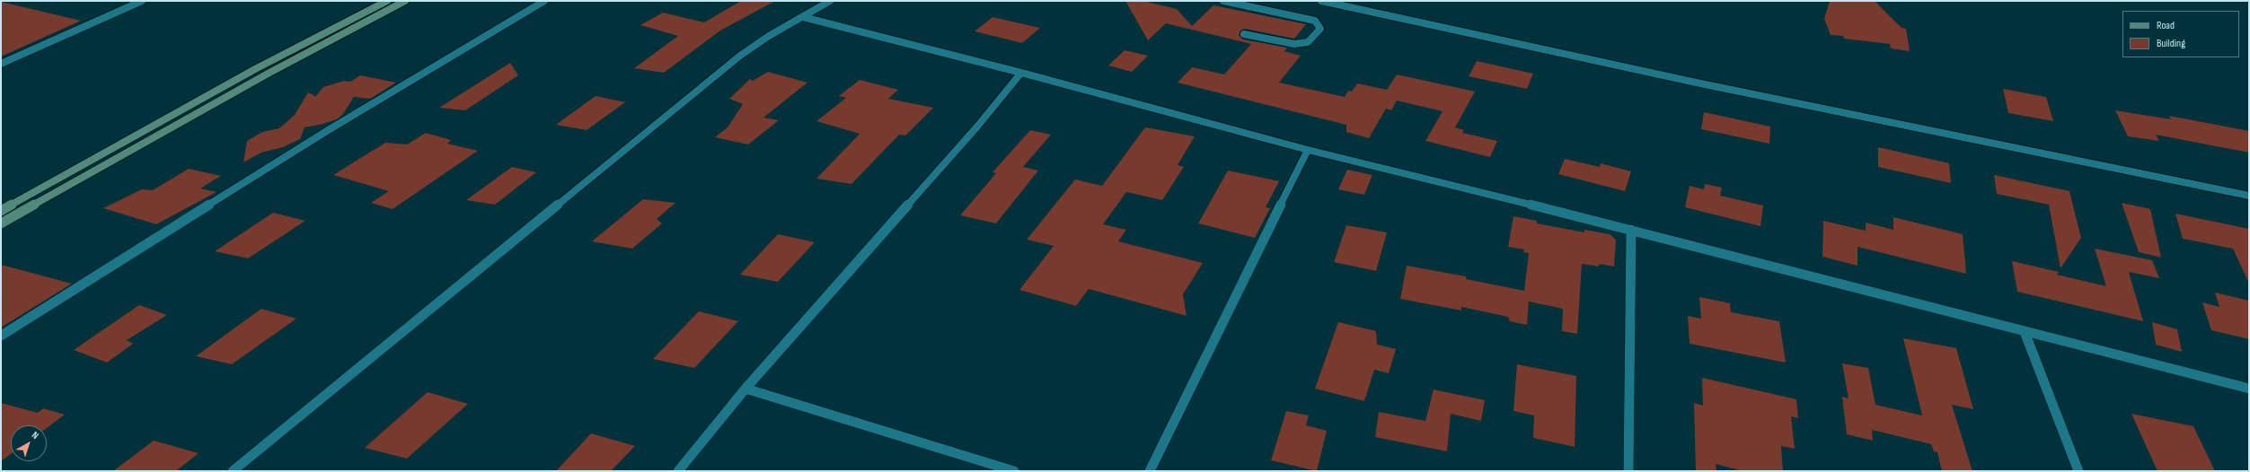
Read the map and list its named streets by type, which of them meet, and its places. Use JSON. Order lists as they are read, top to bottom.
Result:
{
  "legend": ["Road", "Building"],
  "north": "top right"
}
